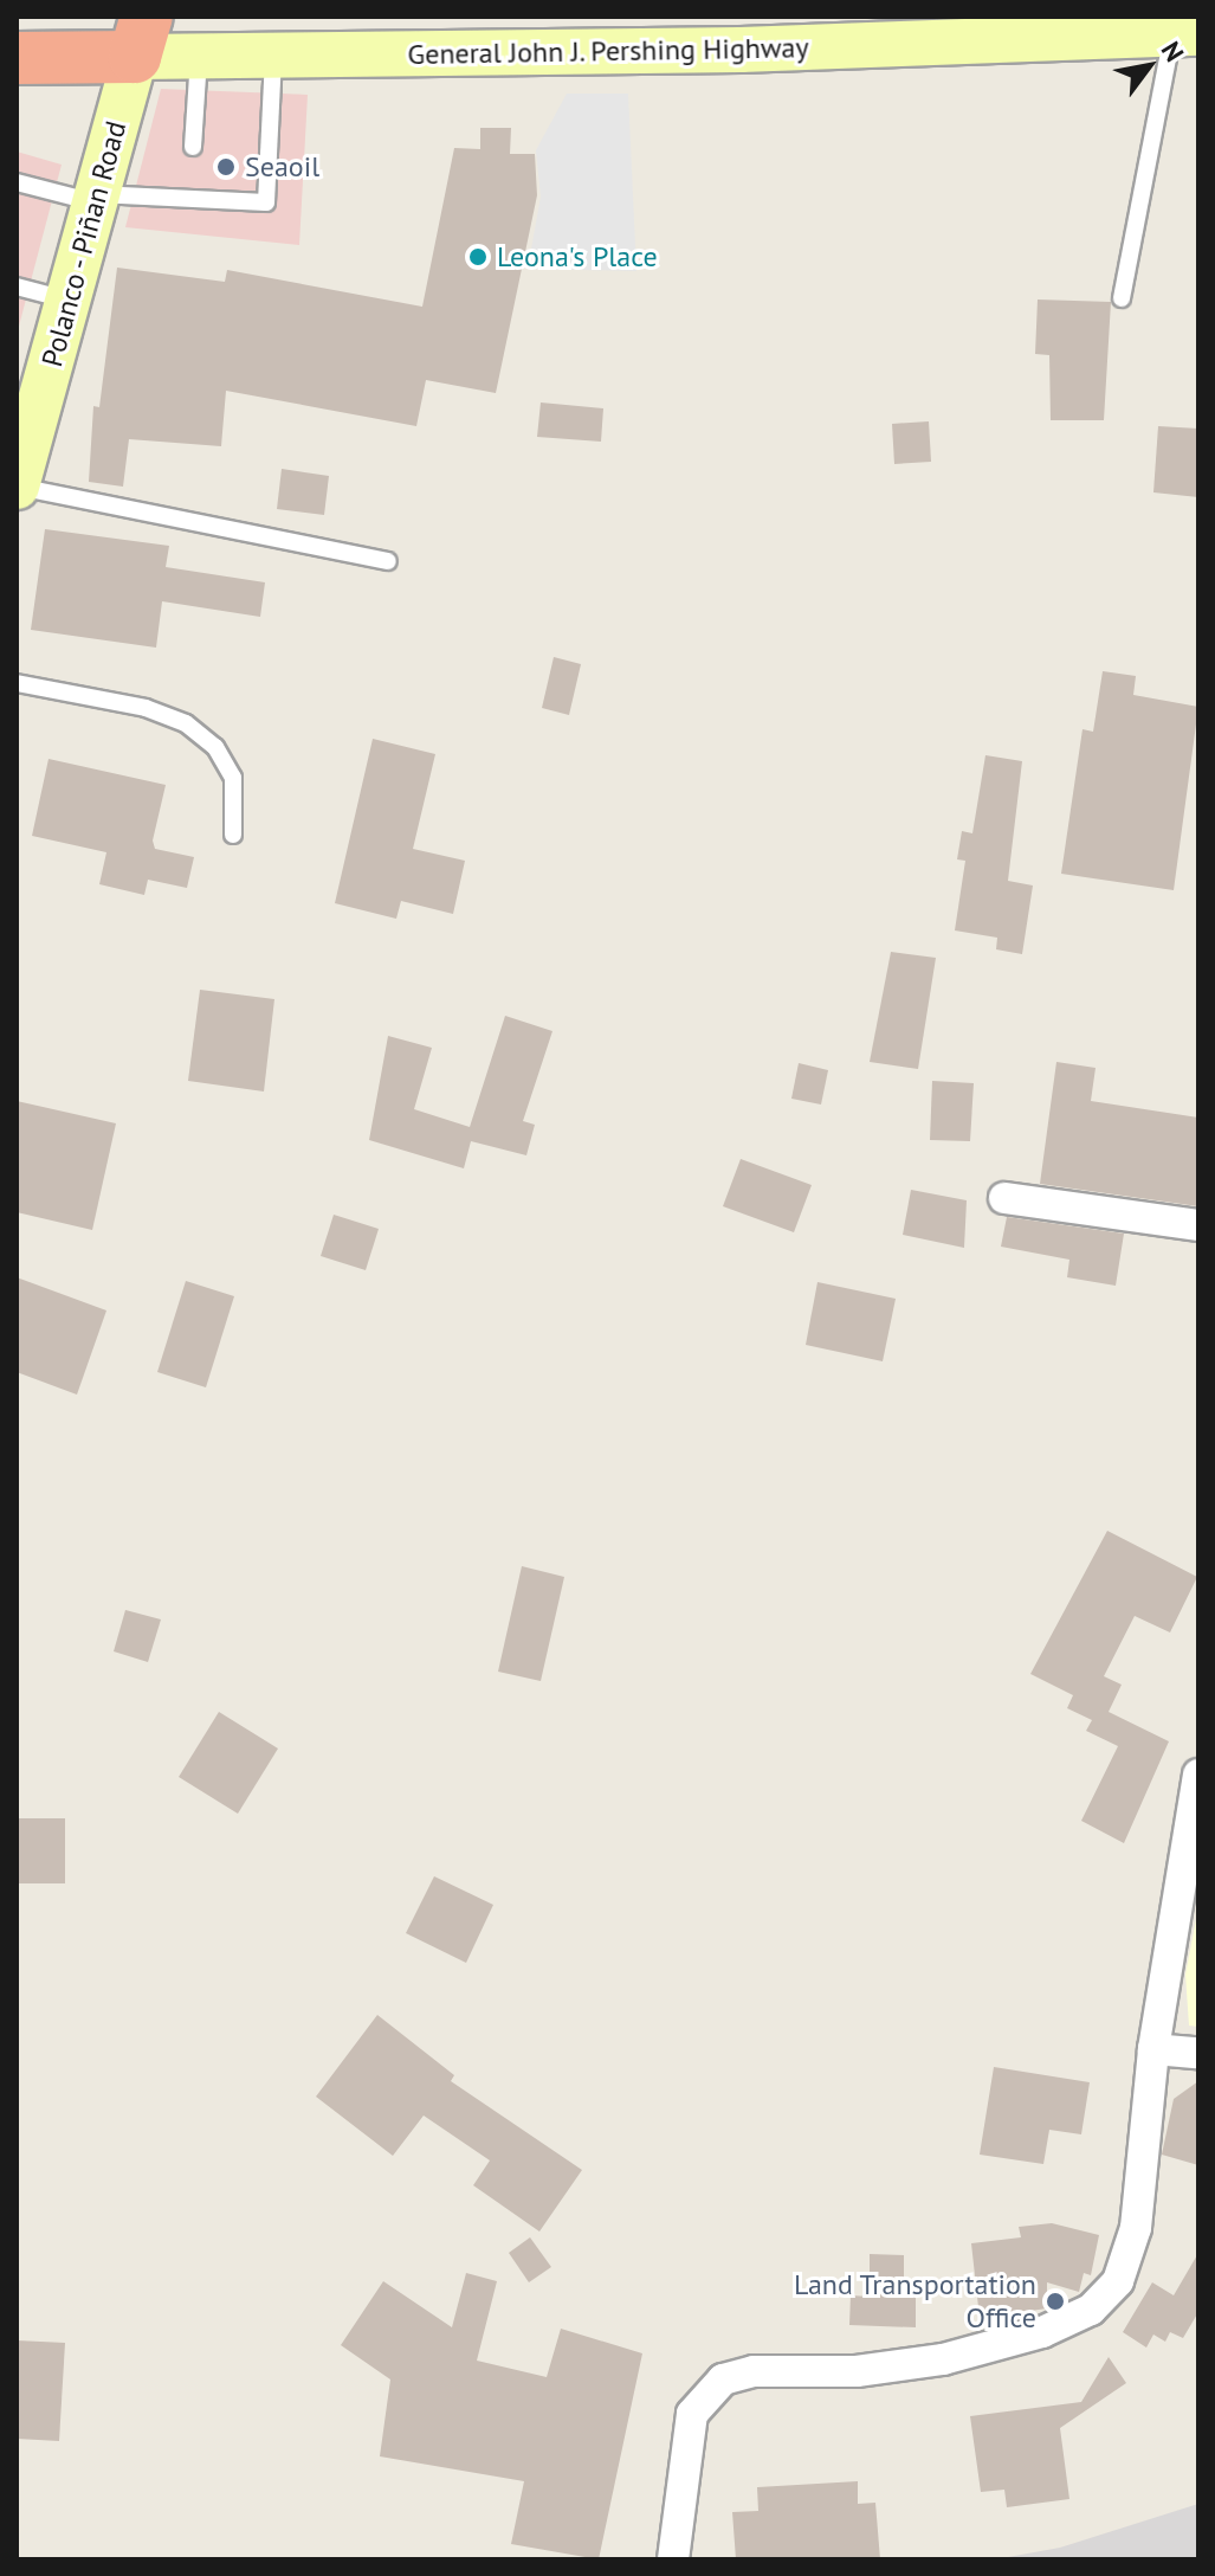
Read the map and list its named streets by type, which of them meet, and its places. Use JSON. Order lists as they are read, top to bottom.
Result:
{
  "streets": {
    "highway": ["General John J. Pershing Highway"],
    "main road": ["Polanco - Piñan Road"]
  },
  "crossings": [
    ["General John J. Pershing Highway", "Polanco - Piñan Road"]
  ],
  "places": ["Seaoil", "Leona's Place", "Land Transportation Office"],
  "north": "top right"
}
